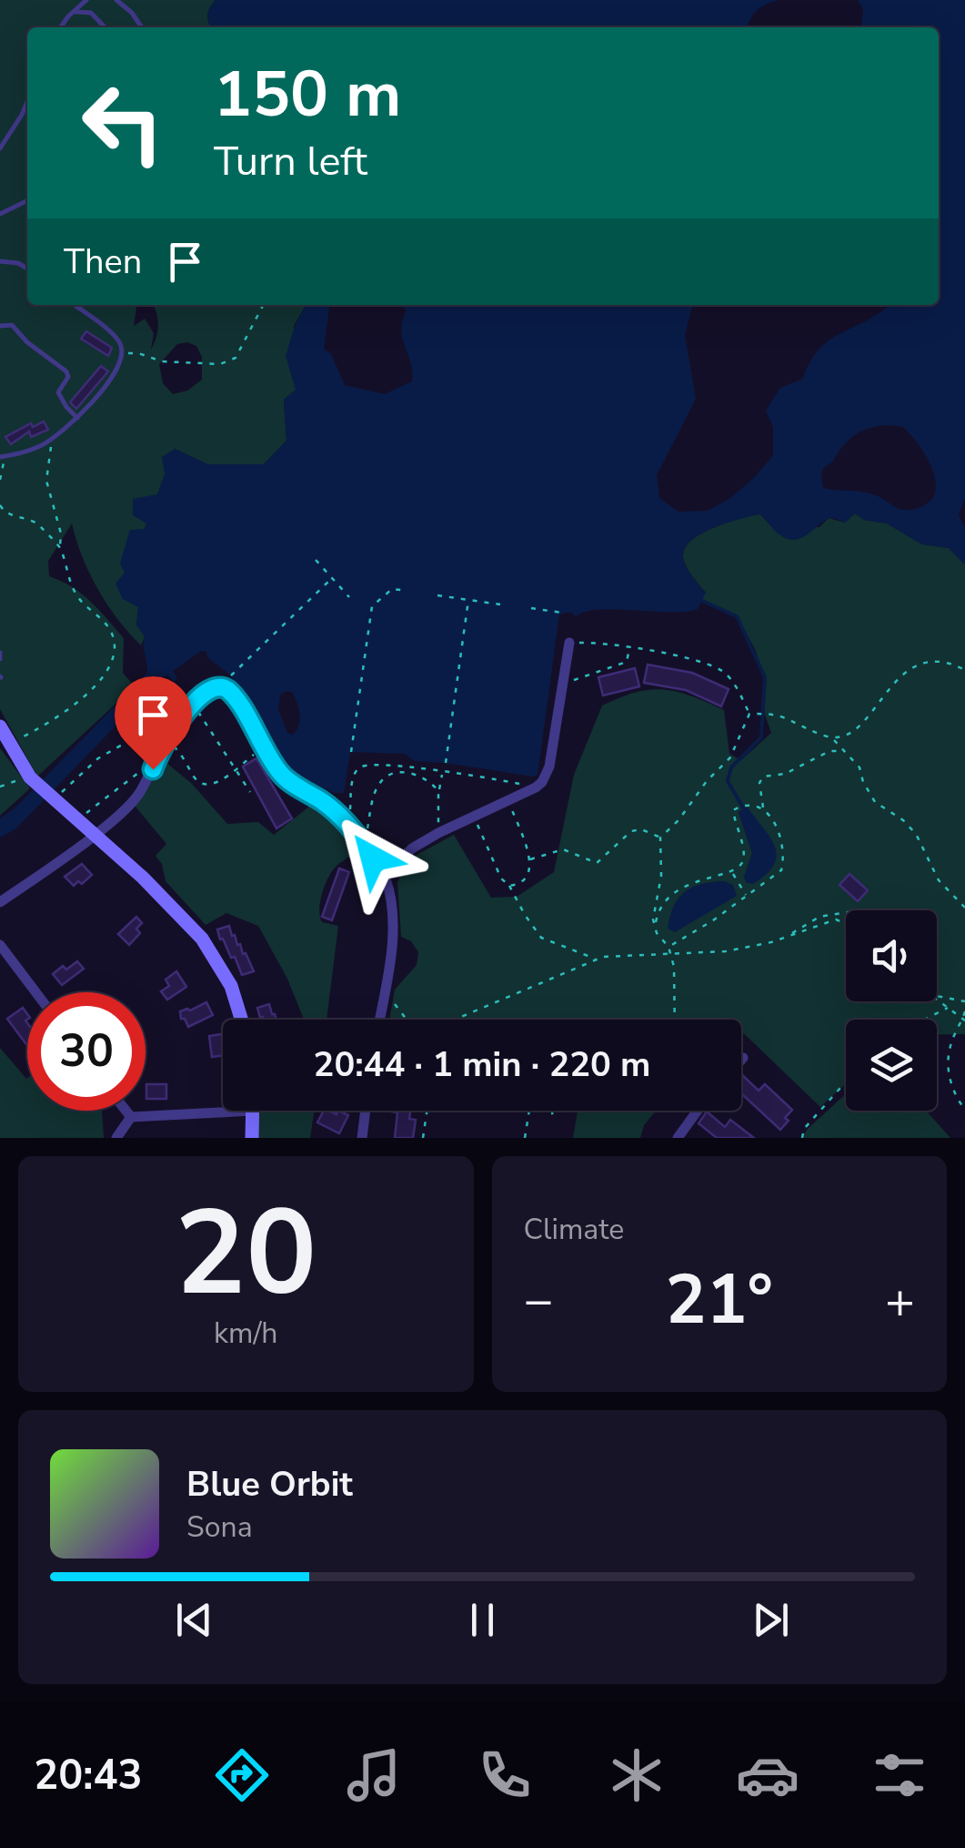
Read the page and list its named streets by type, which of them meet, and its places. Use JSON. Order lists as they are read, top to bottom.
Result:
{
  "page": {
    "turn": ["150 m", "Turn left"],
    "then": "Then",
    "limit": "30",
    "trip": "20:44 · 1 min · 220 m",
    "tile": [
      ["20", "km/h"],
      "Climate"
    ],
    "heat": ["−", "21°", "+"],
    "song": ["Blue Orbit", "Sona"],
    "tabs": "20:43"
  }
}
